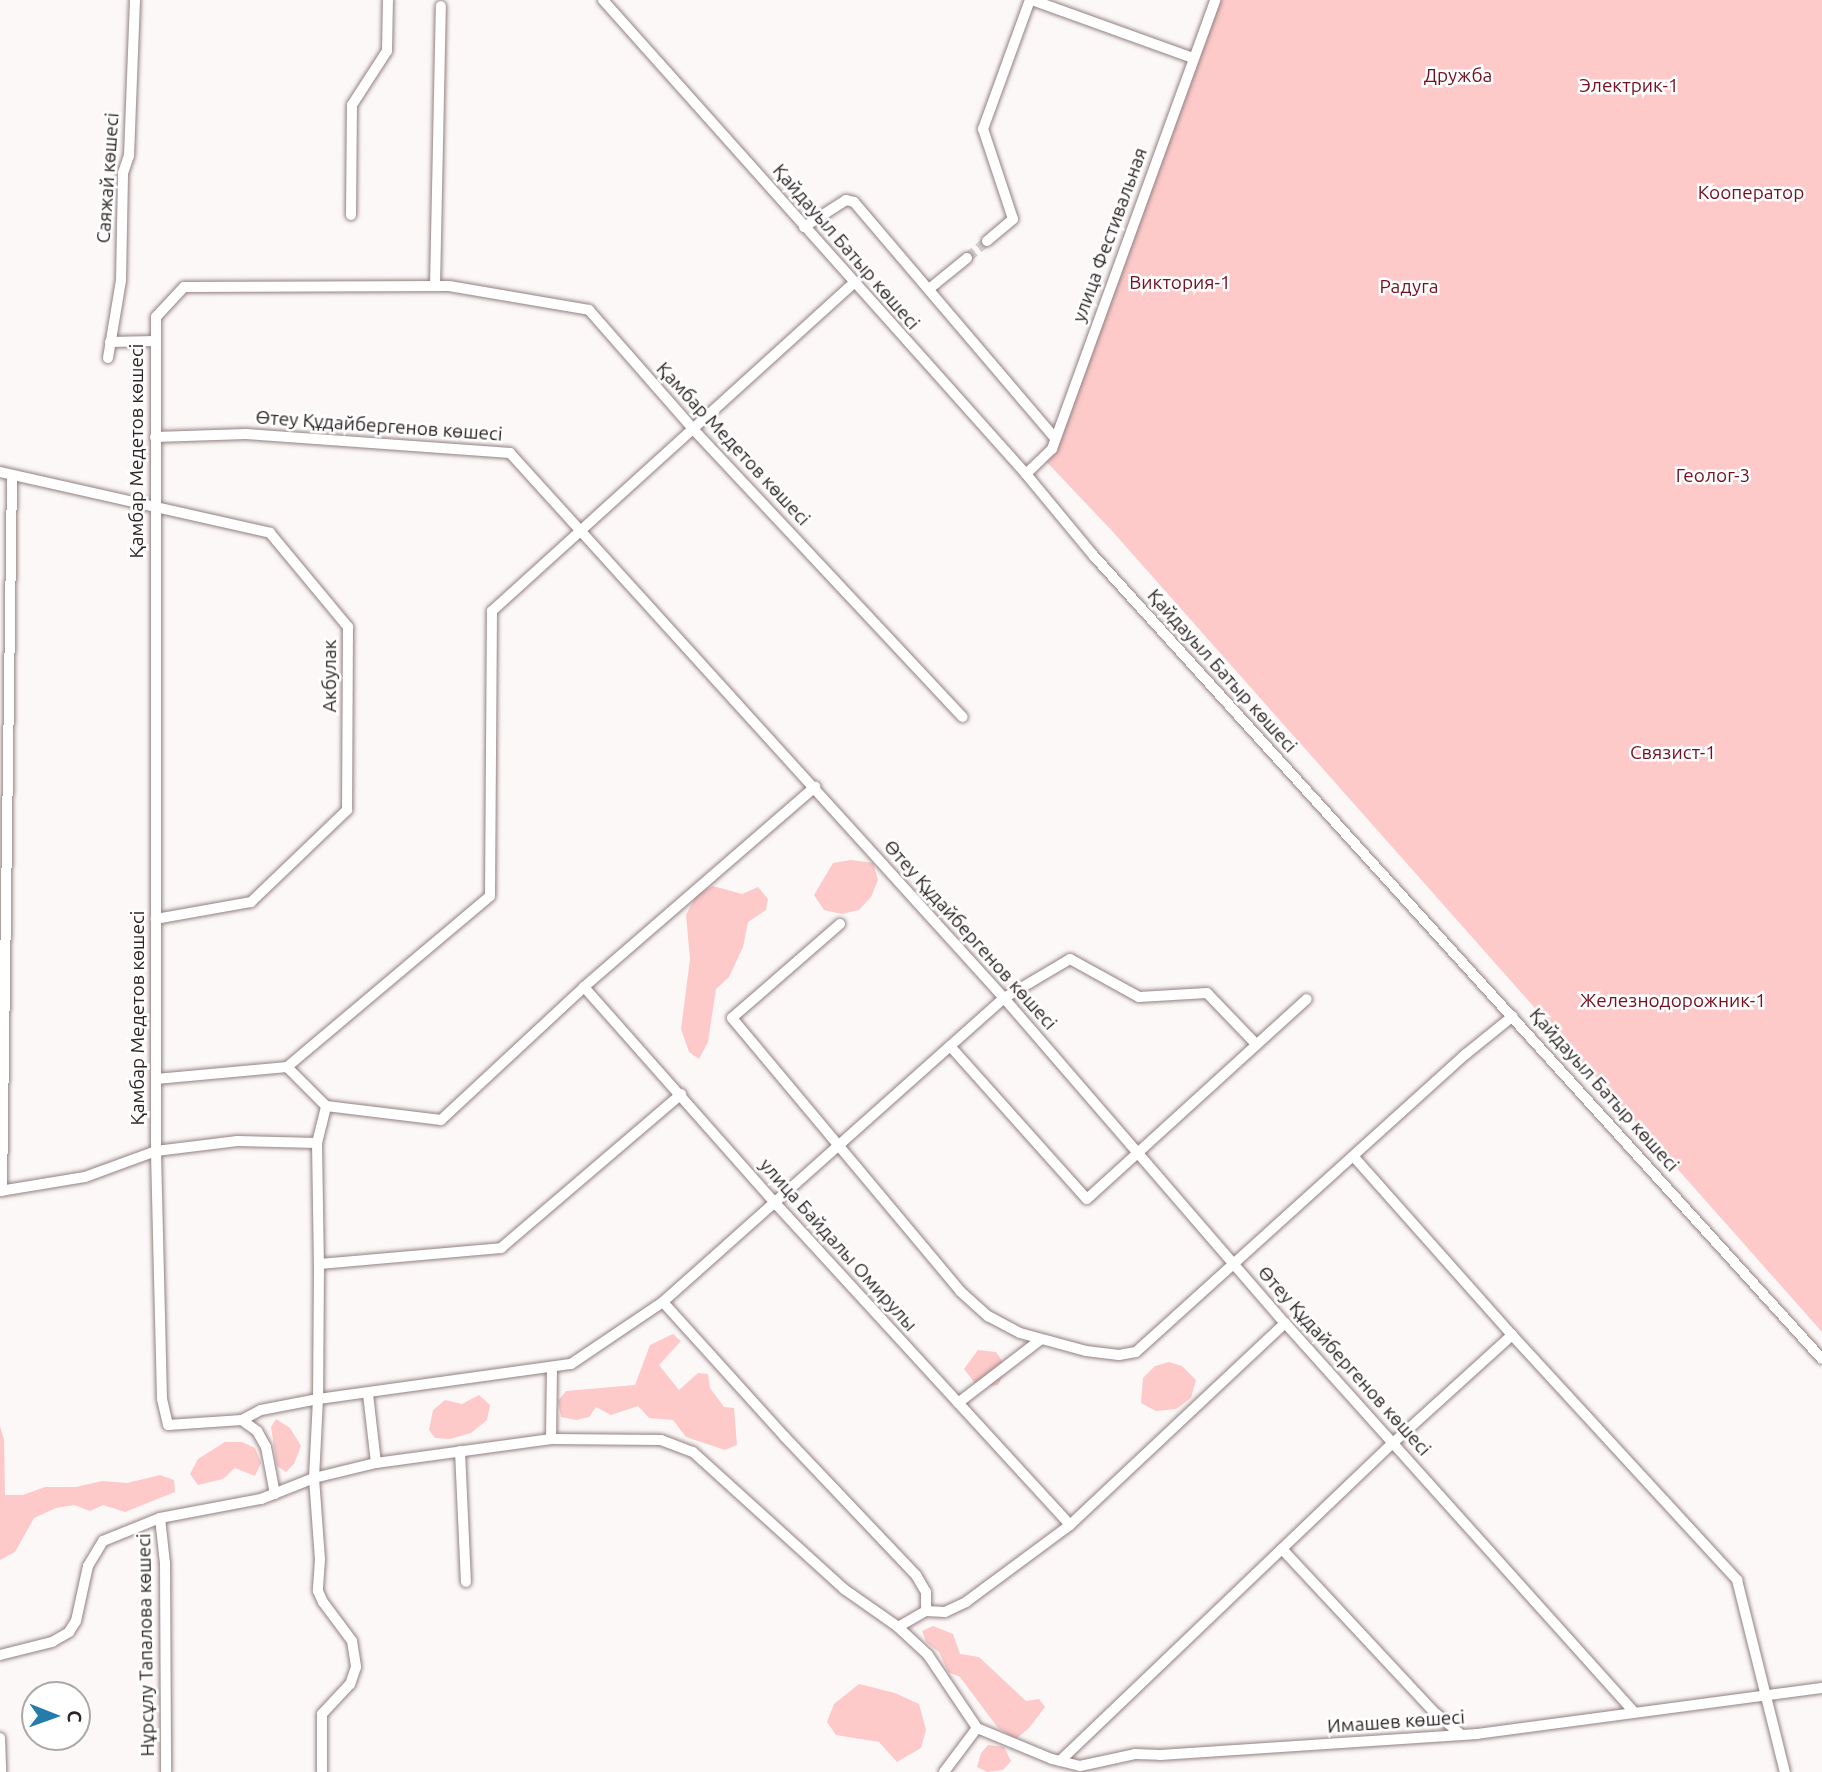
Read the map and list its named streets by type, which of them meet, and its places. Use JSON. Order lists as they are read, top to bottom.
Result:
{
  "streets": {
    "street": [
      "Саяжай көшесі",
      "улица Фестивальная",
      "Қайдауыл Батыр көшесі",
      "Өтеу Құдайбергенов көшесі",
      "Қамбар Медетов көшесі",
      "Акбулак",
      "улица Байдалы Омирулы",
      "Нұрсұлу Тапалова көшесі",
      "Имашев көшесі"
    ]
  },
  "crossings": [
    ["улица Фестивальная", "Қайдауыл Батыр көшесі"],
    ["Өтеу Құдайбергенов көшесі", "Қамбар Медетов көшесі"],
    ["Өтеу Құдайбергенов көшесі", "Имашев көшесі"],
    ["Қамбар Медетов көшесі", "Акбулак"]
  ],
  "parks": [
    "Дружба",
    "Электрик-1",
    "Кооператор",
    "Виктория-1",
    "Радуга",
    "Геолог-3",
    "Связист-1",
    "Железнодорожник-1"
  ],
  "north": "right"
}
